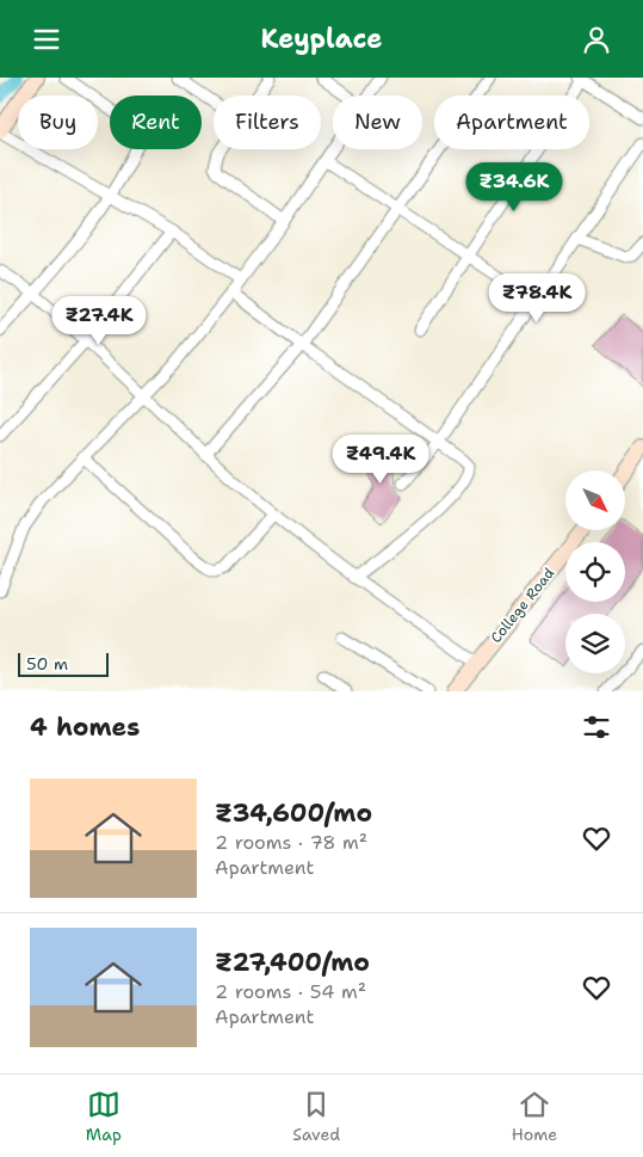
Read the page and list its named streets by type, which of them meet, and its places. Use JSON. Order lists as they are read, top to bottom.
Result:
{
  "streets": {
    "main road": ["College Road"]
  },
  "scale_bar": "50 m",
  "north": "bottom right",
  "page": {
    "header": "Keyplace",
    "chip": [
      "Buy",
      "Rent",
      "Filters",
      "New",
      "Apartment"
    ],
    "price": [
      "₹34.6K",
      "₹78.4K",
      "₹27.4K",
      "₹49.4K"
    ],
    "scale": "50 m",
    "heading": "4 homes",
    "list": [
      {
        "name": "₹34,600/mo",
        "note": "2 rooms · 78 m² · Apartment"
      },
      {
        "name": "₹27,400/mo",
        "note": "2 rooms · 54 m² · Apartment"
      }
    ],
    "tabs": ["Map", "Saved", "Home"]
  }
}
